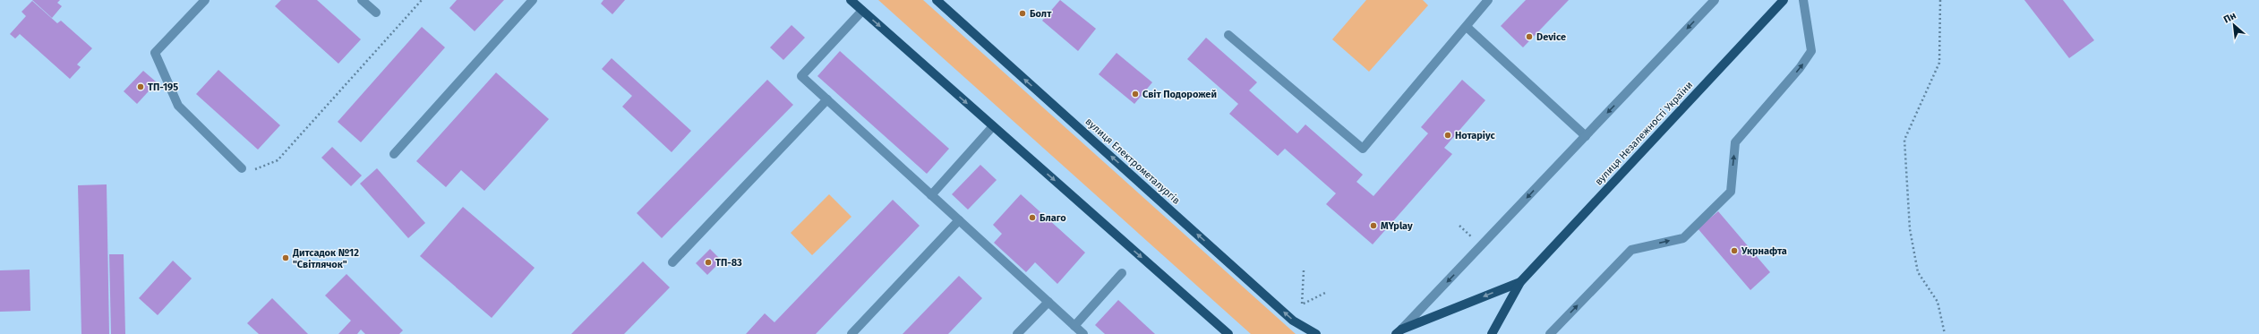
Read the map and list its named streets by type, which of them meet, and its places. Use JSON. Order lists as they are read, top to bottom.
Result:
{
  "streets": {
    "main road": ["вулиця Незалежності України", "вулиця Електрометалургів"]
  },
  "places": [
    "Болт",
    "Device",
    "ТП-195",
    "Світ Подорожей",
    "Нотаріус",
    "Благо",
    "MYplay",
    "Укрнафта",
    "Дитсадок №12 \"Світлячок\"",
    "ТП-83"
  ],
  "north": "top left"
}
